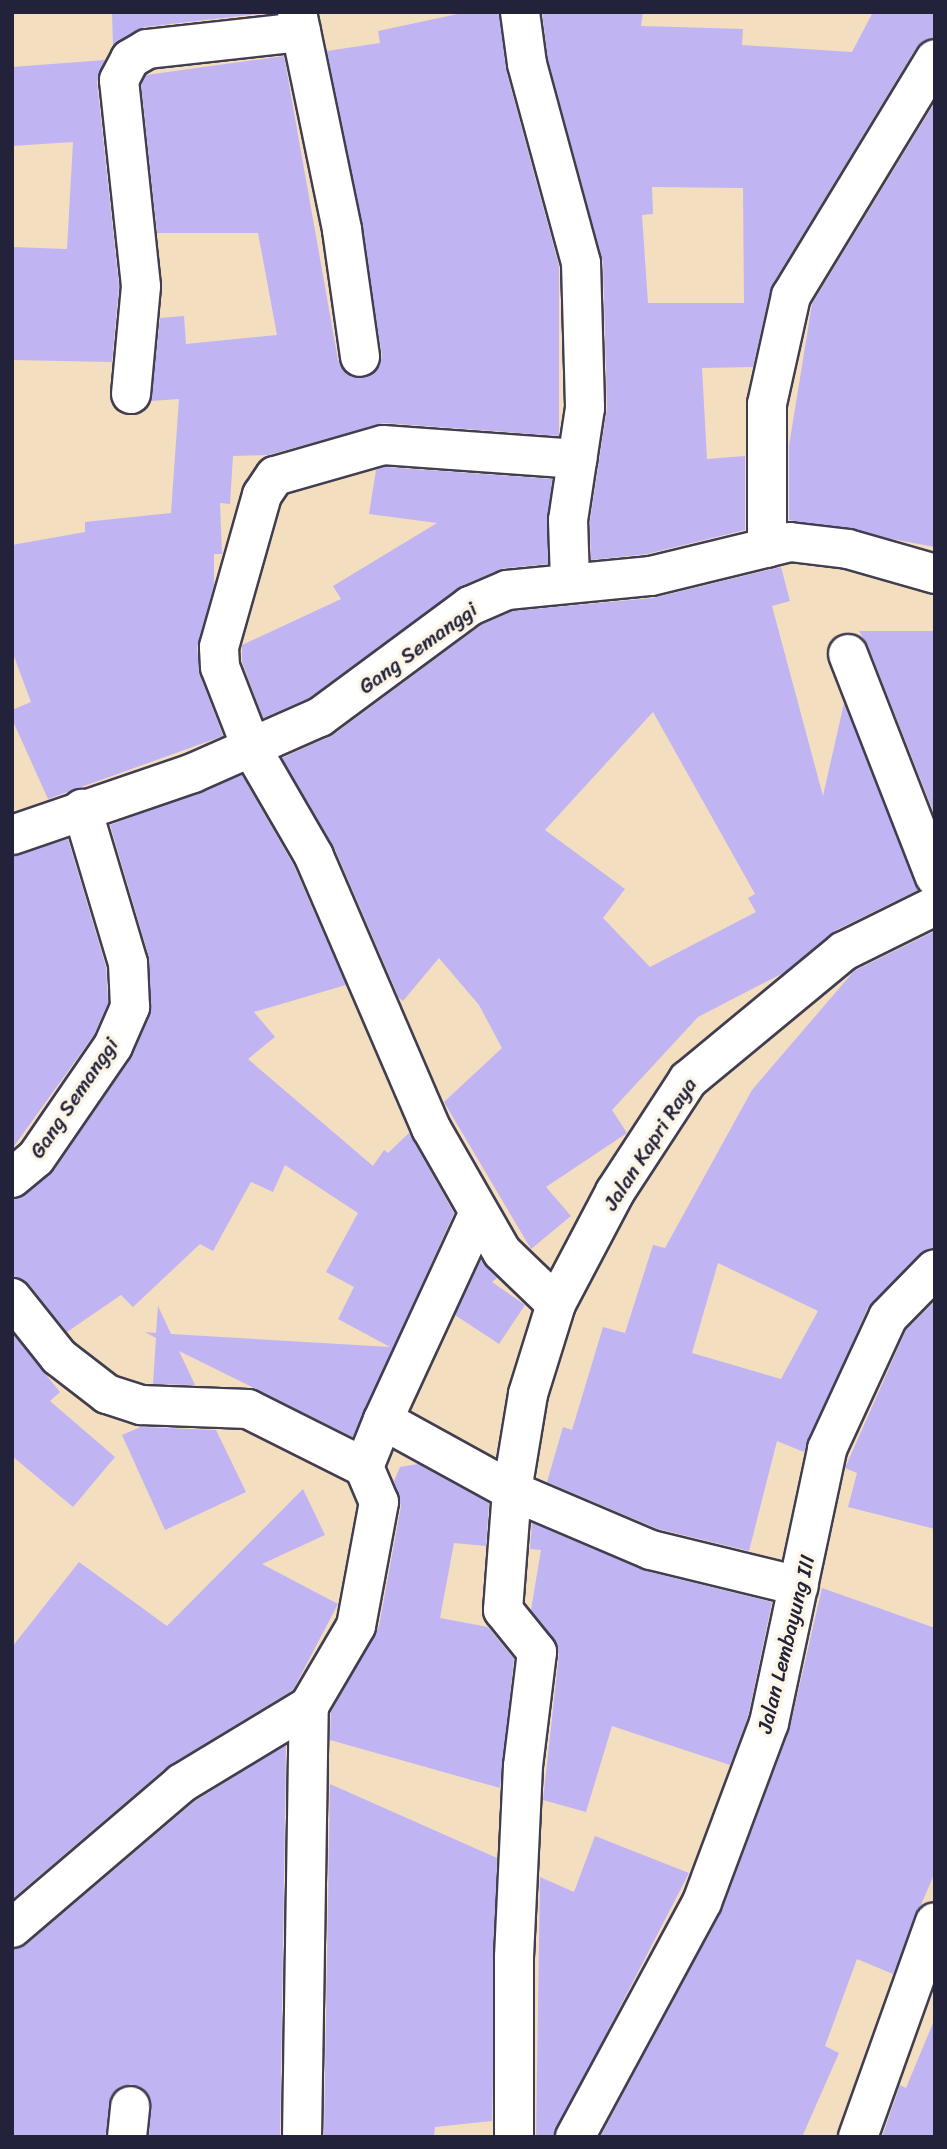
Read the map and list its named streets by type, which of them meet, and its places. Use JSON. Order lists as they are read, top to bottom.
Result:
{
  "streets": {
    "street": ["Gang Semanggi", "Jalan Kapri Raya", "Jalan Lembayung III"]
  }
}
